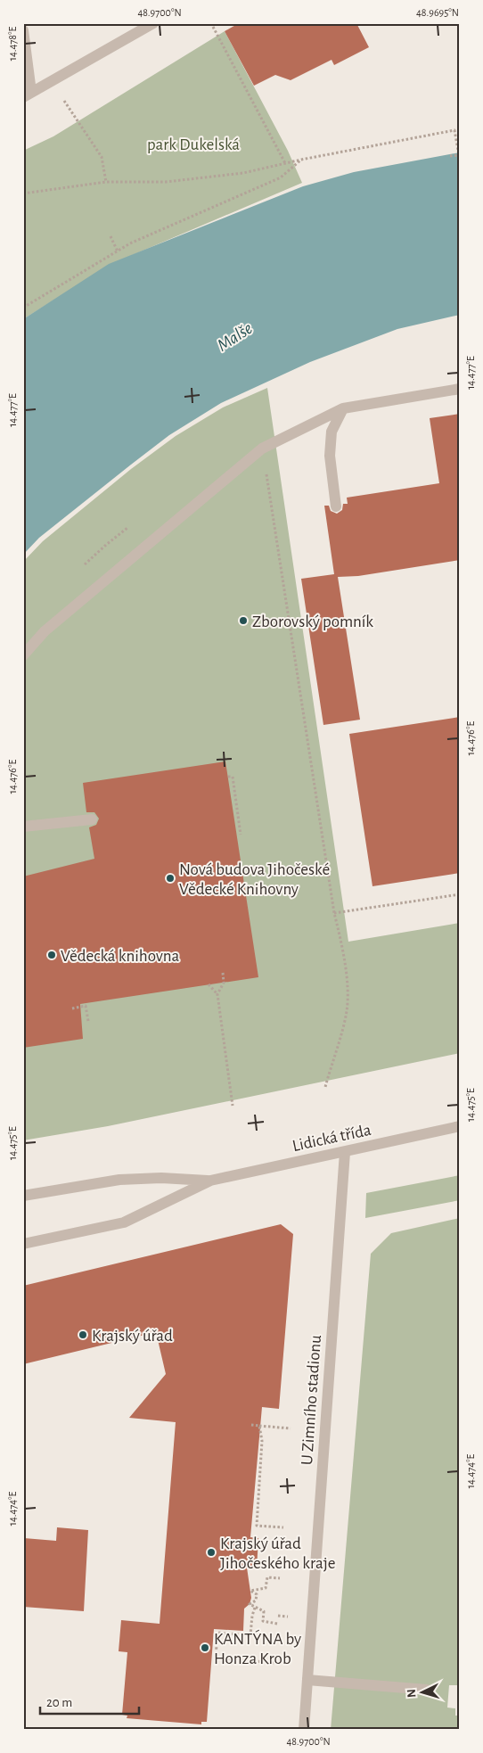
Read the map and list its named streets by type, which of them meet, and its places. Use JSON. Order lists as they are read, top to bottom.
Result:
{
  "streets": {
    "street": ["Lidická třída", "U Zimního stadionu"]
  },
  "crossings": [
    ["Lidická třída", "U Zimního stadionu"]
  ],
  "water": ["Malše"],
  "parks": ["park Dukelská"],
  "places": [
    "Zborovský pomník",
    "Nová budova Jihočeské Vědecké Knihovny",
    "Vědecká knihovna",
    "Krajský úřad",
    "Krajský úřad Jihočeského kraje",
    "KANTÝNA by Honza Krob"
  ],
  "scale_bar": "20 m",
  "north": "left",
  "coordinates": [
    "48.9700°N",
    "48.9695°N",
    "14.478°E",
    "14.477°E",
    "14.476°E",
    "14.475°E",
    "14.474°E"
  ]
}
